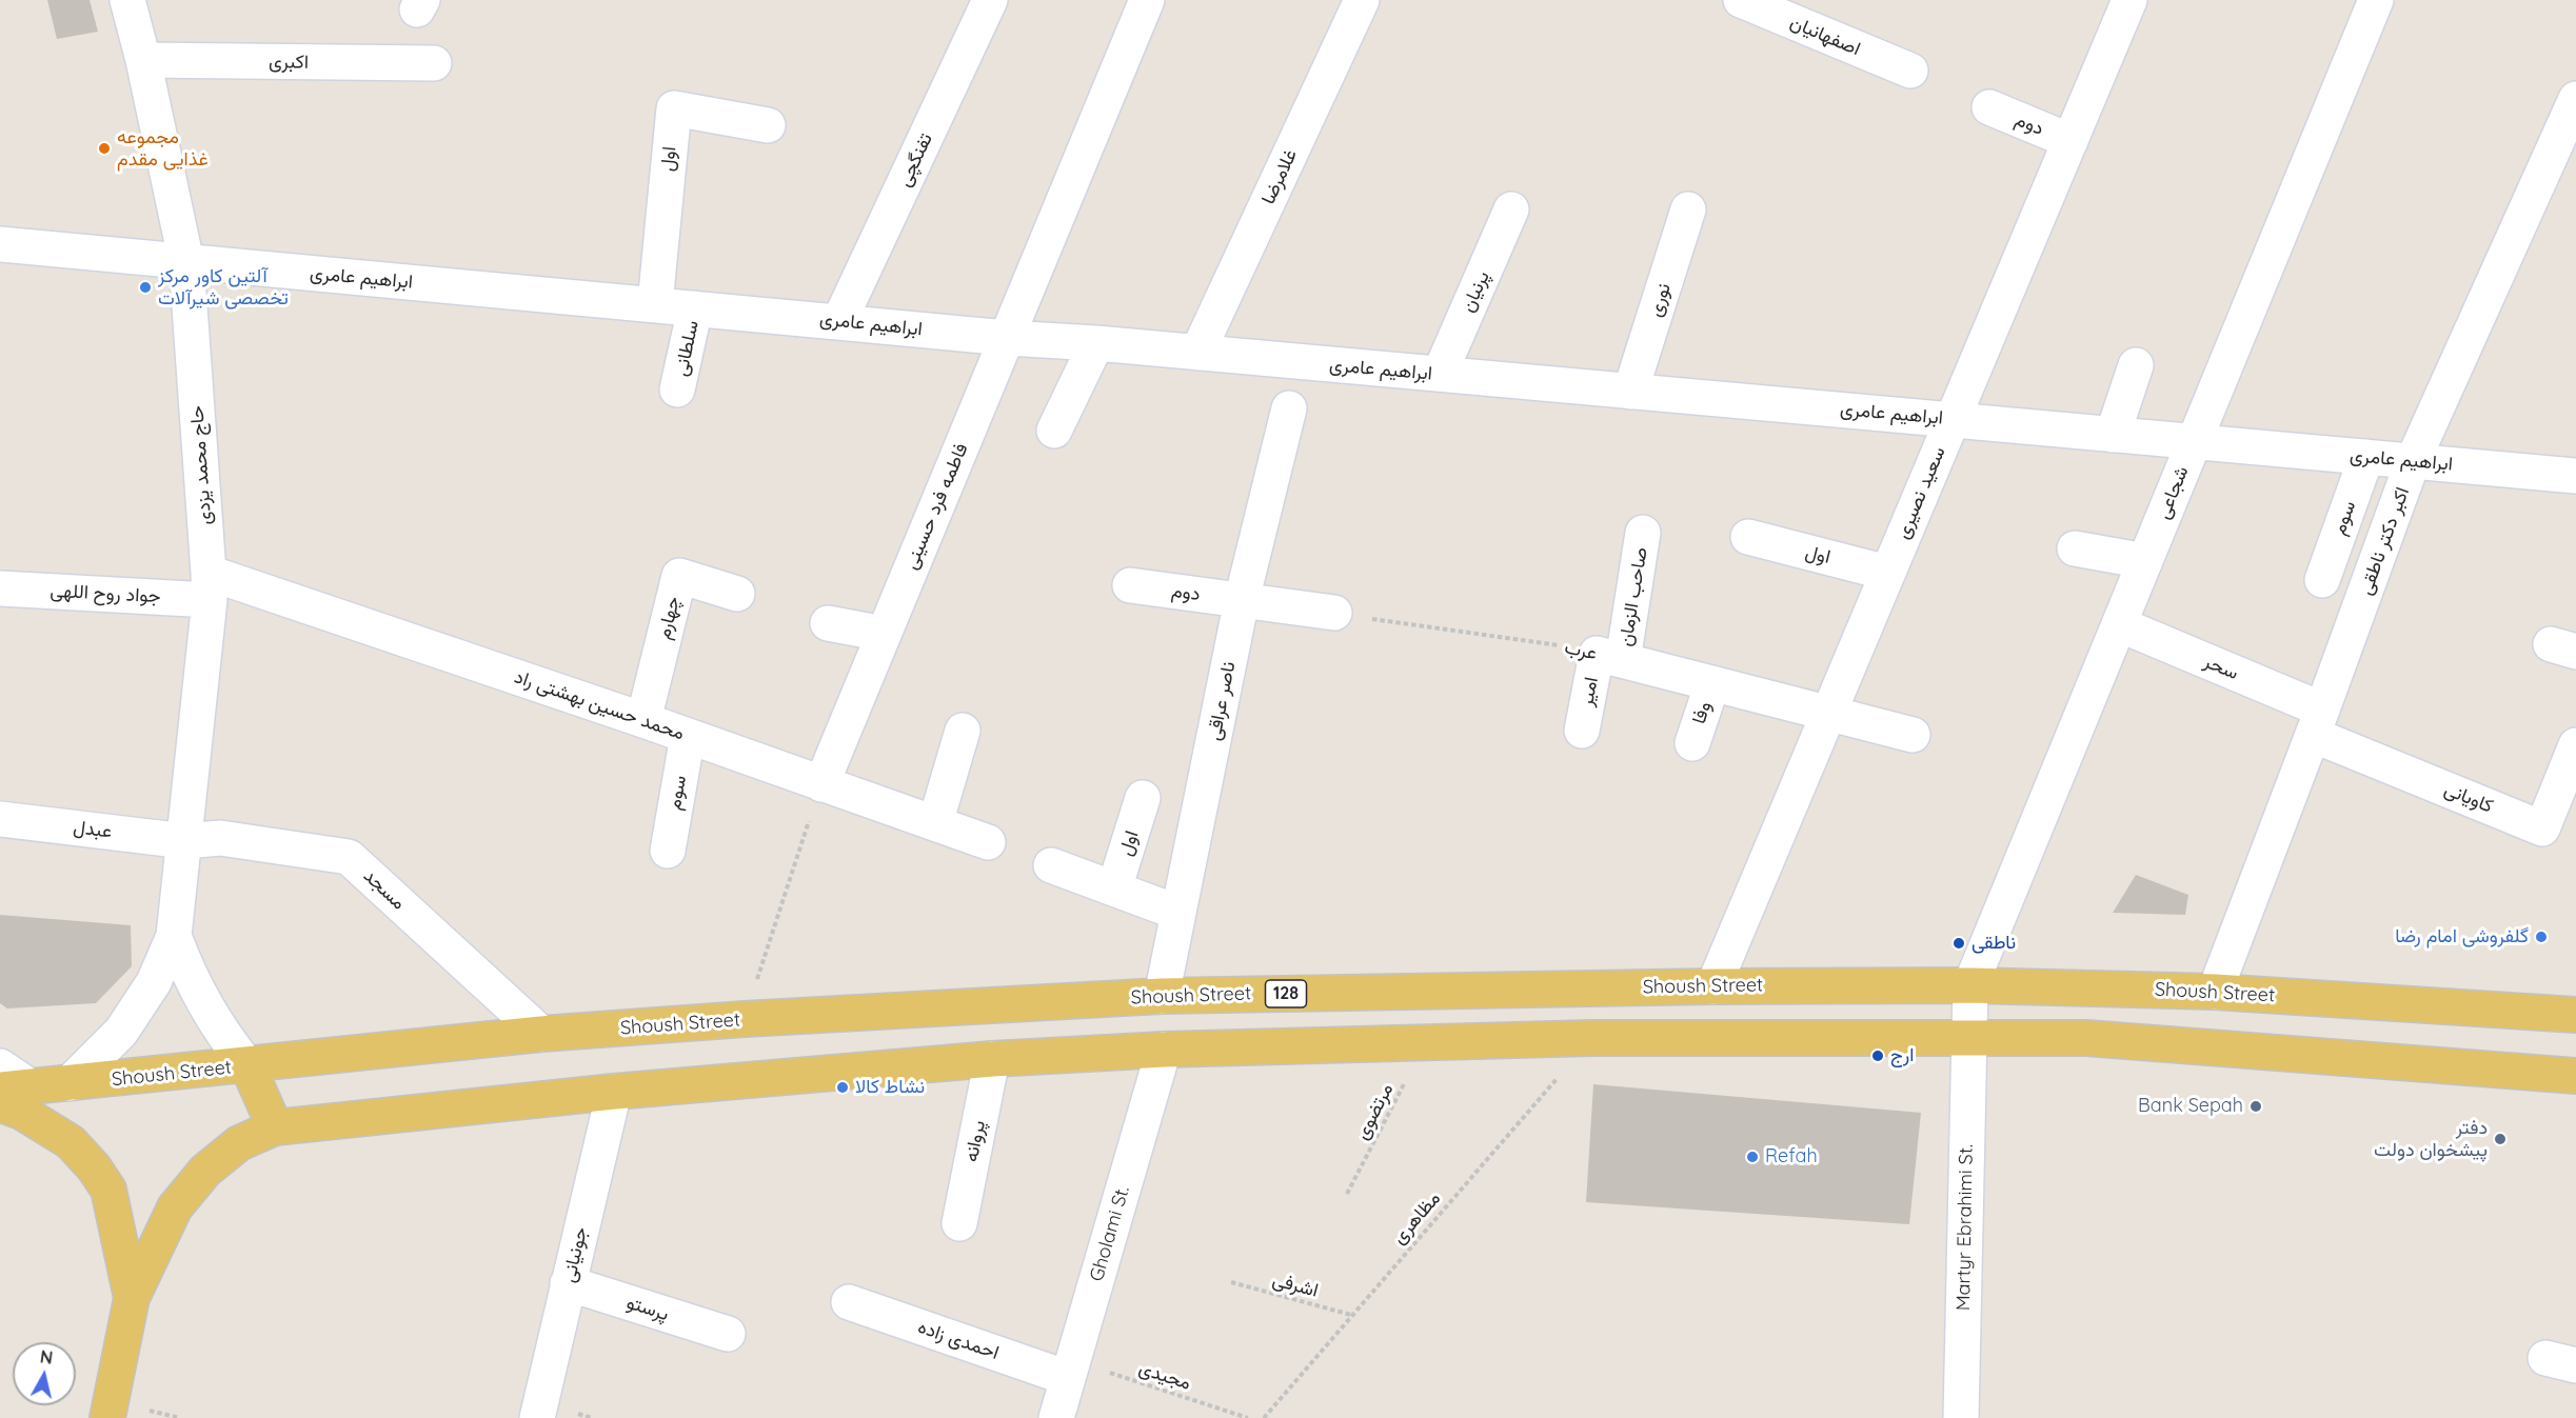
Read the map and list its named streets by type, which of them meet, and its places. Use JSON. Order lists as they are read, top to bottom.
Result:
{
  "streets": {
    "main road": ["Shoush Street", "128"],
    "street": [
      "اصفهانیان",
      "اکبری",
      "دوم",
      "اول",
      "تفنگچی",
      "غلامرضا",
      "ابراهیم عامری",
      "پرنیان",
      "نوری",
      "سلطانی",
      "حاج محمد یزدی",
      "سعید نصیری",
      "شجاعی",
      "فاطمه فرد حسینی",
      "سوم",
      "اکبر دکتر ناطقی",
      "جواد روح اللهی",
      "صاحب الزمان",
      "چهارم",
      "عرب",
      "سحر",
      "امیر",
      "ناصر عراقی",
      "محمد حسین بهشتی راد",
      "وفا",
      "کاویانی",
      "عبدل",
      "مسجد",
      "پروانه",
      "Martyr Ebrahimi St.",
      "Gholami St.",
      "جونیانی",
      "پرستو",
      "احمدی زاده"
    ],
    "path": [
      "مرتضوی",
      "مظاهری",
      "اشرفی",
      "مجیدی"
    ]
  },
  "crossings": [
    ["اکبری", "حاج محمد یزدی"],
    ["دوم", "سعید نصیری"],
    ["دوم", "ناصر عراقی"],
    ["اول", "ابراهیم عامری"],
    ["اول", "سعید نصیری"],
    ["تفنگچی", "ابراهیم عامری"],
    ["غلامرضا", "ابراهیم عامری"],
    ["ابراهیم عامری", "پرنیان"],
    ["ابراهیم عامری", "نوری"],
    ["ابراهیم عامری", "سلطانی"],
    ["ابراهیم عامری", "حاج محمد یزدی"],
    ["ابراهیم عامری", "سعید نصیری"],
    ["ابراهیم عامری", "شجاعی"],
    ["ابراهیم عامری", "فاطمه فرد حسینی"],
    ["ابراهیم عامری", "سوم"],
    ["ابراهیم عامری", "اکبر دکتر ناطقی"],
    ["حاج محمد یزدی", "جواد روح اللهی"],
    ["حاج محمد یزدی", "محمد حسین بهشتی راد"],
    ["حاج محمد یزدی", "عبدل"],
    ["حاج محمد یزدی", "مسجد"],
    ["حاج محمد یزدی", "Shoush Street"],
    ["سعید نصیری", "عرب"],
    ["سعید نصیری", "Shoush Street"],
    ["شجاعی", "سحر"],
    ["شجاعی", "Shoush Street"],
    ["شجاعی", "Martyr Ebrahimi St."],
    ["فاطمه فرد حسینی", "محمد حسین بهشتی راد"],
    ["سوم", "محمد حسین بهشتی راد"],
    ["اکبر دکتر ناطقی", "سحر"],
    ["اکبر دکتر ناطقی", "کاویانی"],
    ["اکبر دکتر ناطقی", "Shoush Street"],
    ["جواد روح اللهی", "محمد حسین بهشتی راد"],
    ["صاحب الزمان", "عرب"],
    ["صاحب الزمان", "امیر"],
    ["چهارم", "محمد حسین بهشتی راد"],
    ["عرب", "امیر"],
    ["عرب", "وفا"],
    ["سحر", "کاویانی"],
    ["ناصر عراقی", "Shoush Street"],
    ["عبدل", "مسجد"],
    ["مسجد", "Shoush Street"],
    ["Shoush Street", "Martyr Ebrahimi St."],
    ["مظاهری", "اشرفی"],
    ["Gholami St.", "احمدی زاده"],
    ["Gholami St.", "مجیدی"],
    ["جونیانی", "پرستو"],
    ["احمدی زاده", "مجیدی"]
  ],
  "places": [
    "مجموعه غذایی مقدم",
    "آلتین کاور مرکز تخصصی شیرآلات",
    "گلفروشی امام رضا",
    "ناطقی",
    "ارج",
    "نشاط کالا",
    "Bank Sepah",
    "دفتر پیشخوان دولت",
    "Refah"
  ],
  "north": "top"
}
